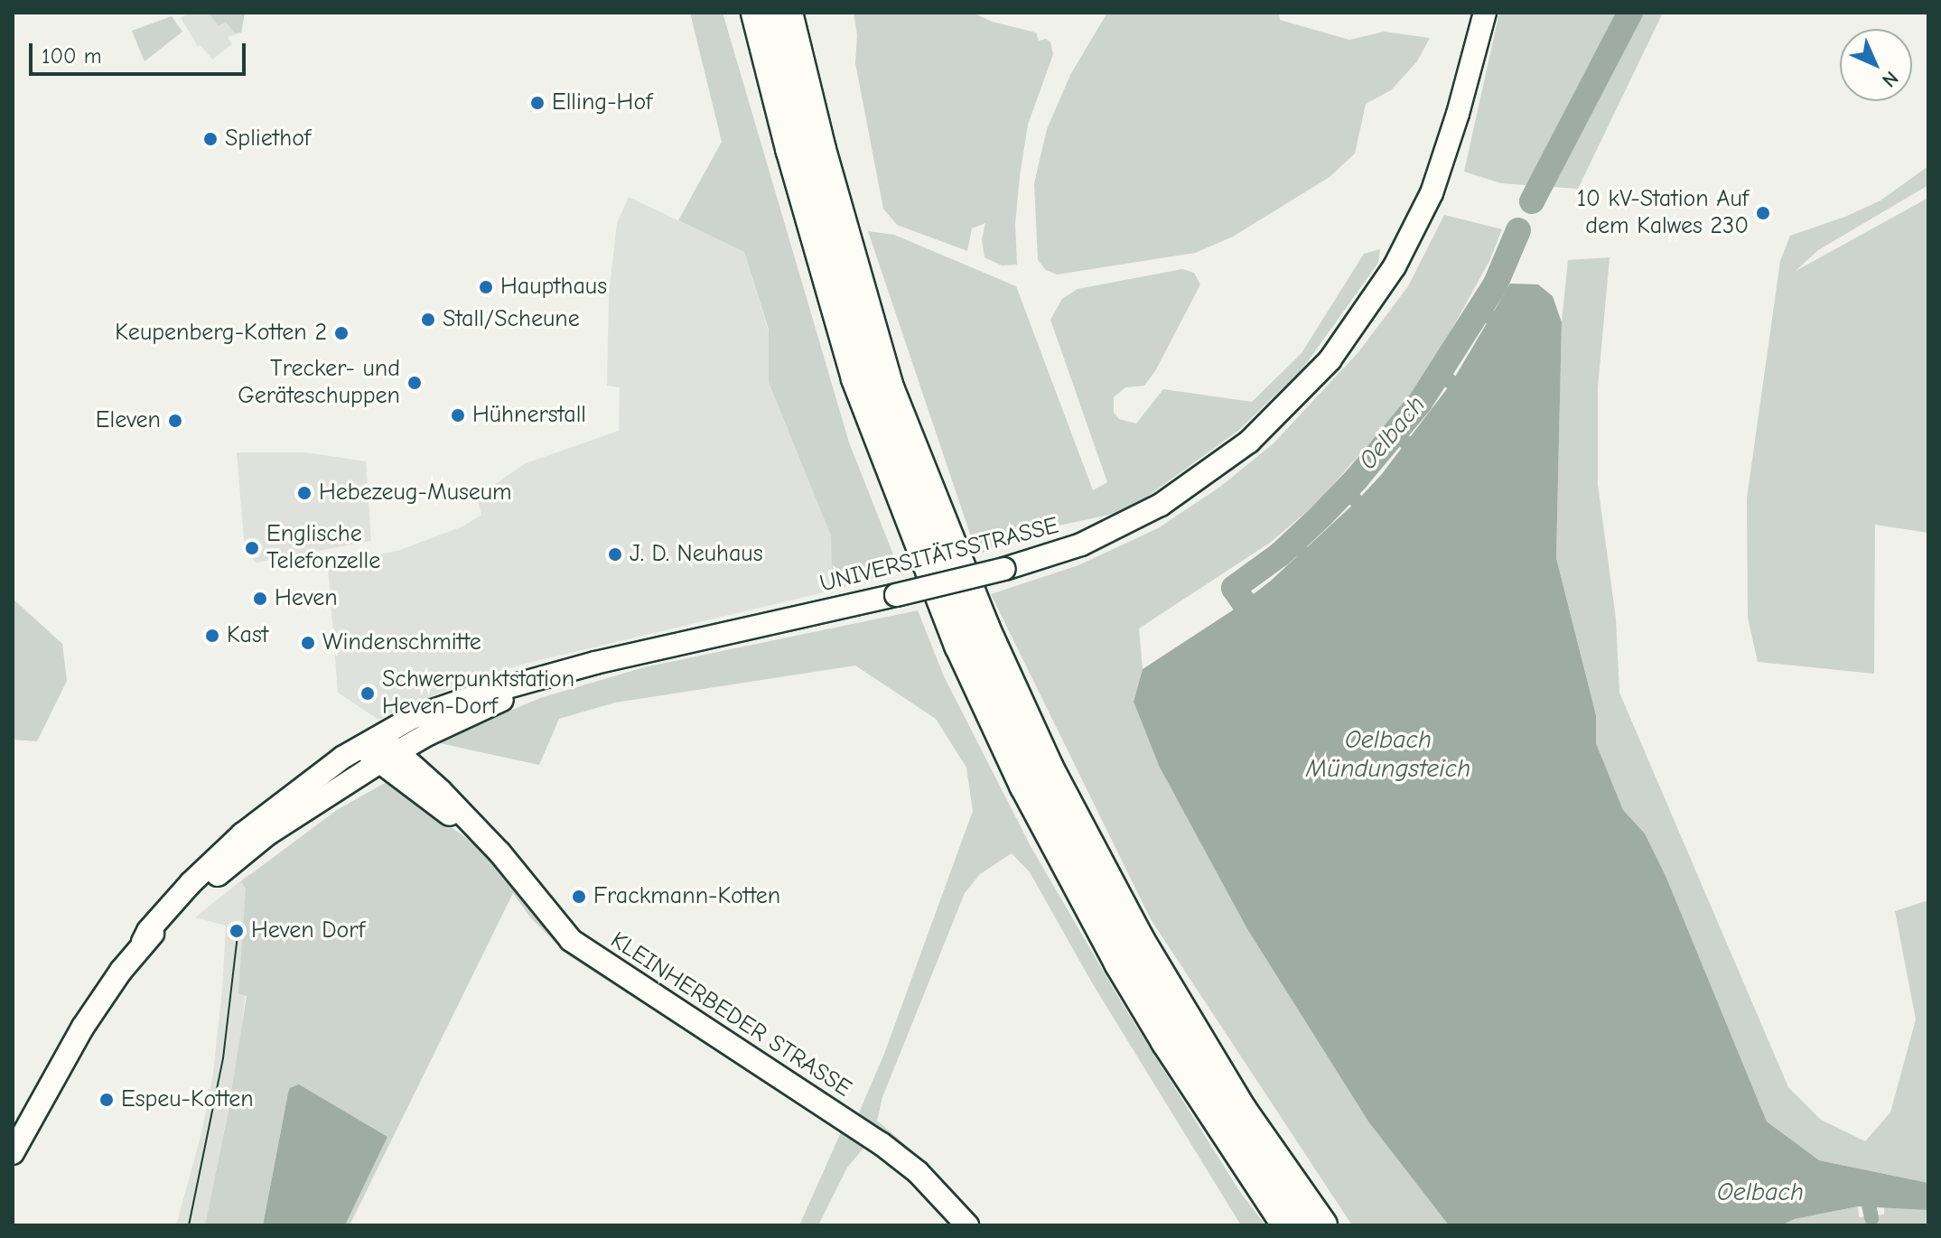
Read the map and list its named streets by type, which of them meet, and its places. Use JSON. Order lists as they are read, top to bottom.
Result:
{
  "streets": {
    "street": ["UNIVERSITÄTSSTRASSE", "KLEINHERBEDER STRASSE"]
  },
  "crossings": [
    ["UNIVERSITÄTSSTRASSE", "KLEINHERBEDER STRASSE"]
  ],
  "water": ["Oelbach", "Oelbach Mündungsteich"],
  "places": [
    "Elling-Hof",
    "Spliethof",
    "10 kV-Station Auf dem Kalwes 230",
    "Haupthaus",
    "Stall/Scheune",
    "Keupenberg-Kotten 2",
    "Trecker- und Geräteschuppen",
    "Hühnerstall",
    "Eleven",
    "Hebezeug-Museum",
    "Englische Telefonzelle",
    "J. D. Neuhaus",
    "Heven",
    "Kast",
    "Windenschmitte",
    "Schwerpunktstation Heven-Dorf",
    "Frackmann-Kotten",
    "Heven Dorf",
    "Espeu-Kotten"
  ],
  "scale_bar": "100 m",
  "north": "bottom right"
}
